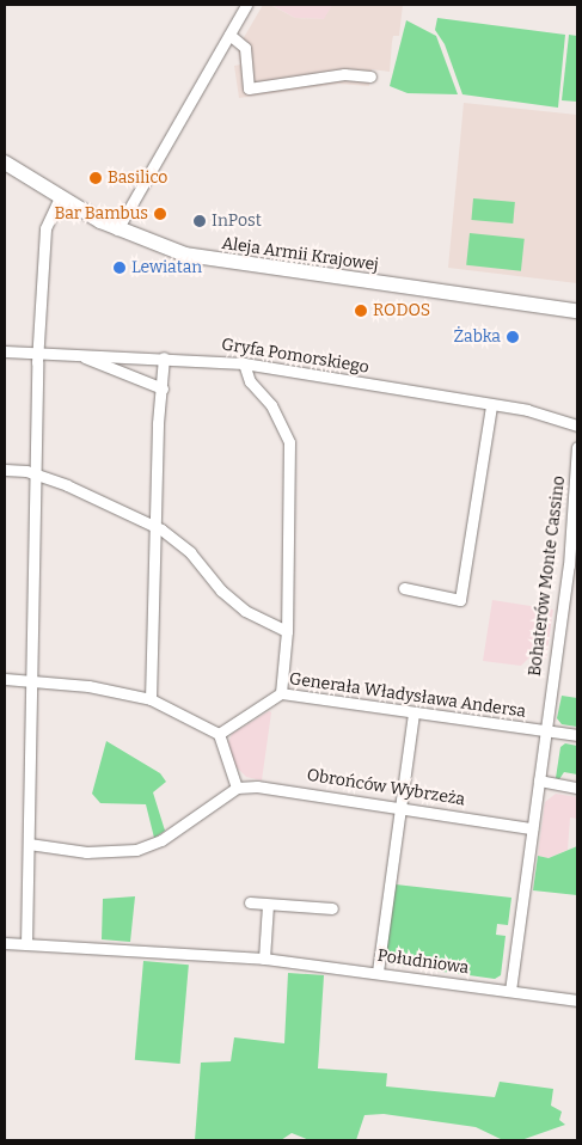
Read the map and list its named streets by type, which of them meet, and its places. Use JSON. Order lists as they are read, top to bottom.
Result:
{
  "streets": {
    "main road": ["Aleja Armii Krajowej"],
    "street": [
      "Gryfa Pomorskiego",
      "Bohaterów Monte Cassino",
      "Generała Władysława Andersa",
      "Obrońców Wybrzeża",
      "Południowa"
    ]
  },
  "crossings": [
    ["Bohaterów Monte Cassino", "Generała Władysława Andersa"],
    ["Bohaterów Monte Cassino", "Obrońców Wybrzeża"],
    ["Bohaterów Monte Cassino", "Południowa"]
  ],
  "places": [
    "Basilico",
    "Bar Bambus",
    "InPost",
    "Lewiatan",
    "RODOS",
    "Żabka"
  ]
}
